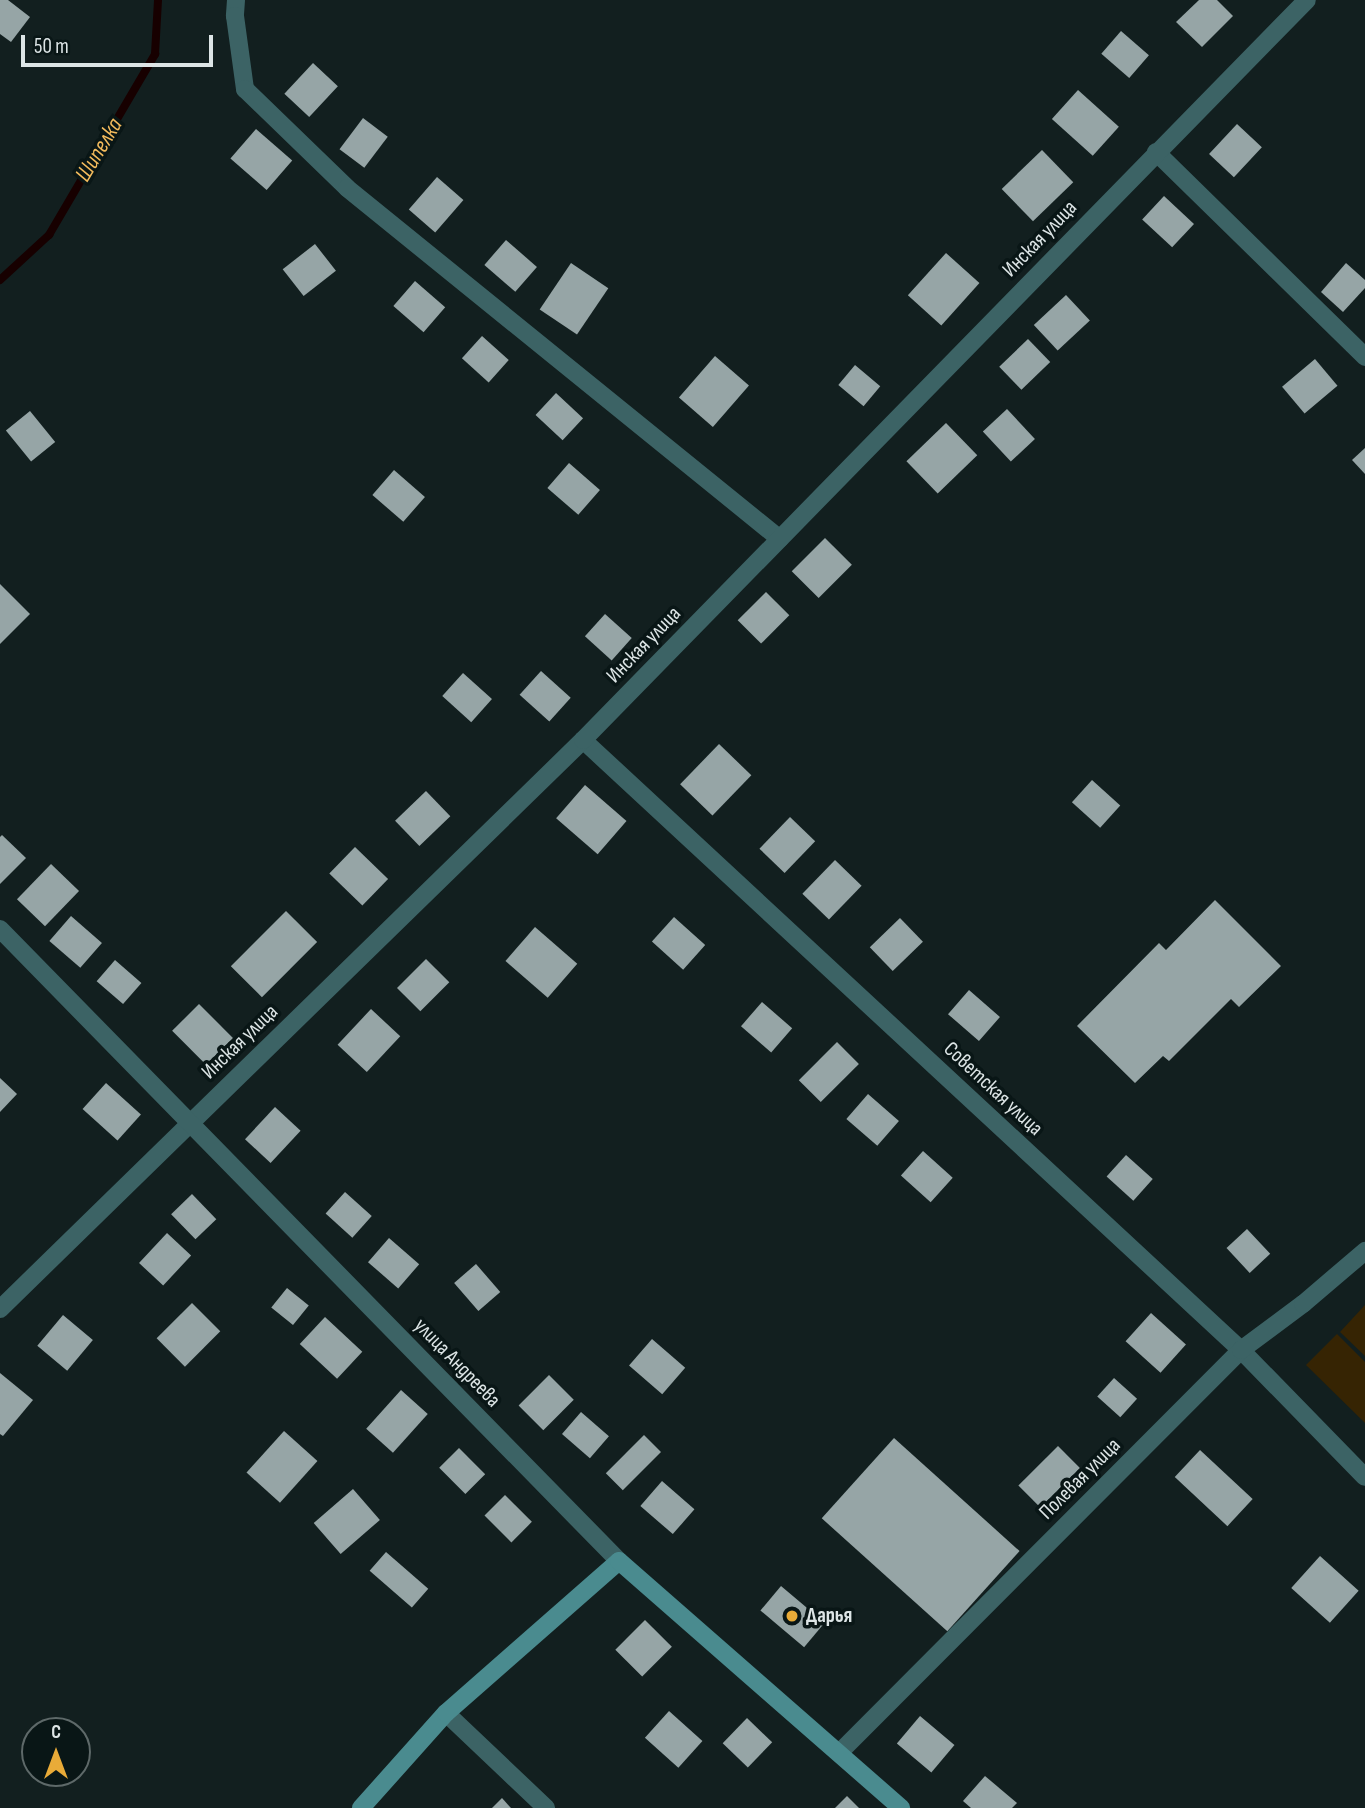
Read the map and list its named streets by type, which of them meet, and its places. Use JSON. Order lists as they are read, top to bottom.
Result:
{
  "streets": {
    "main road": ["улица Андреева"],
    "street": ["Инская улица", "Советская улица", "Полевая улица"]
  },
  "crossings": [
    ["Инская улица", "Советская улица"],
    ["Инская улица", "улица Андреева"],
    ["Советская улица", "Полевая улица"],
    ["улица Андреева", "Полевая улица"]
  ],
  "water": ["Шипелка"],
  "places": ["Дарья"],
  "scale_bar": "50 m",
  "north": "top"
}
